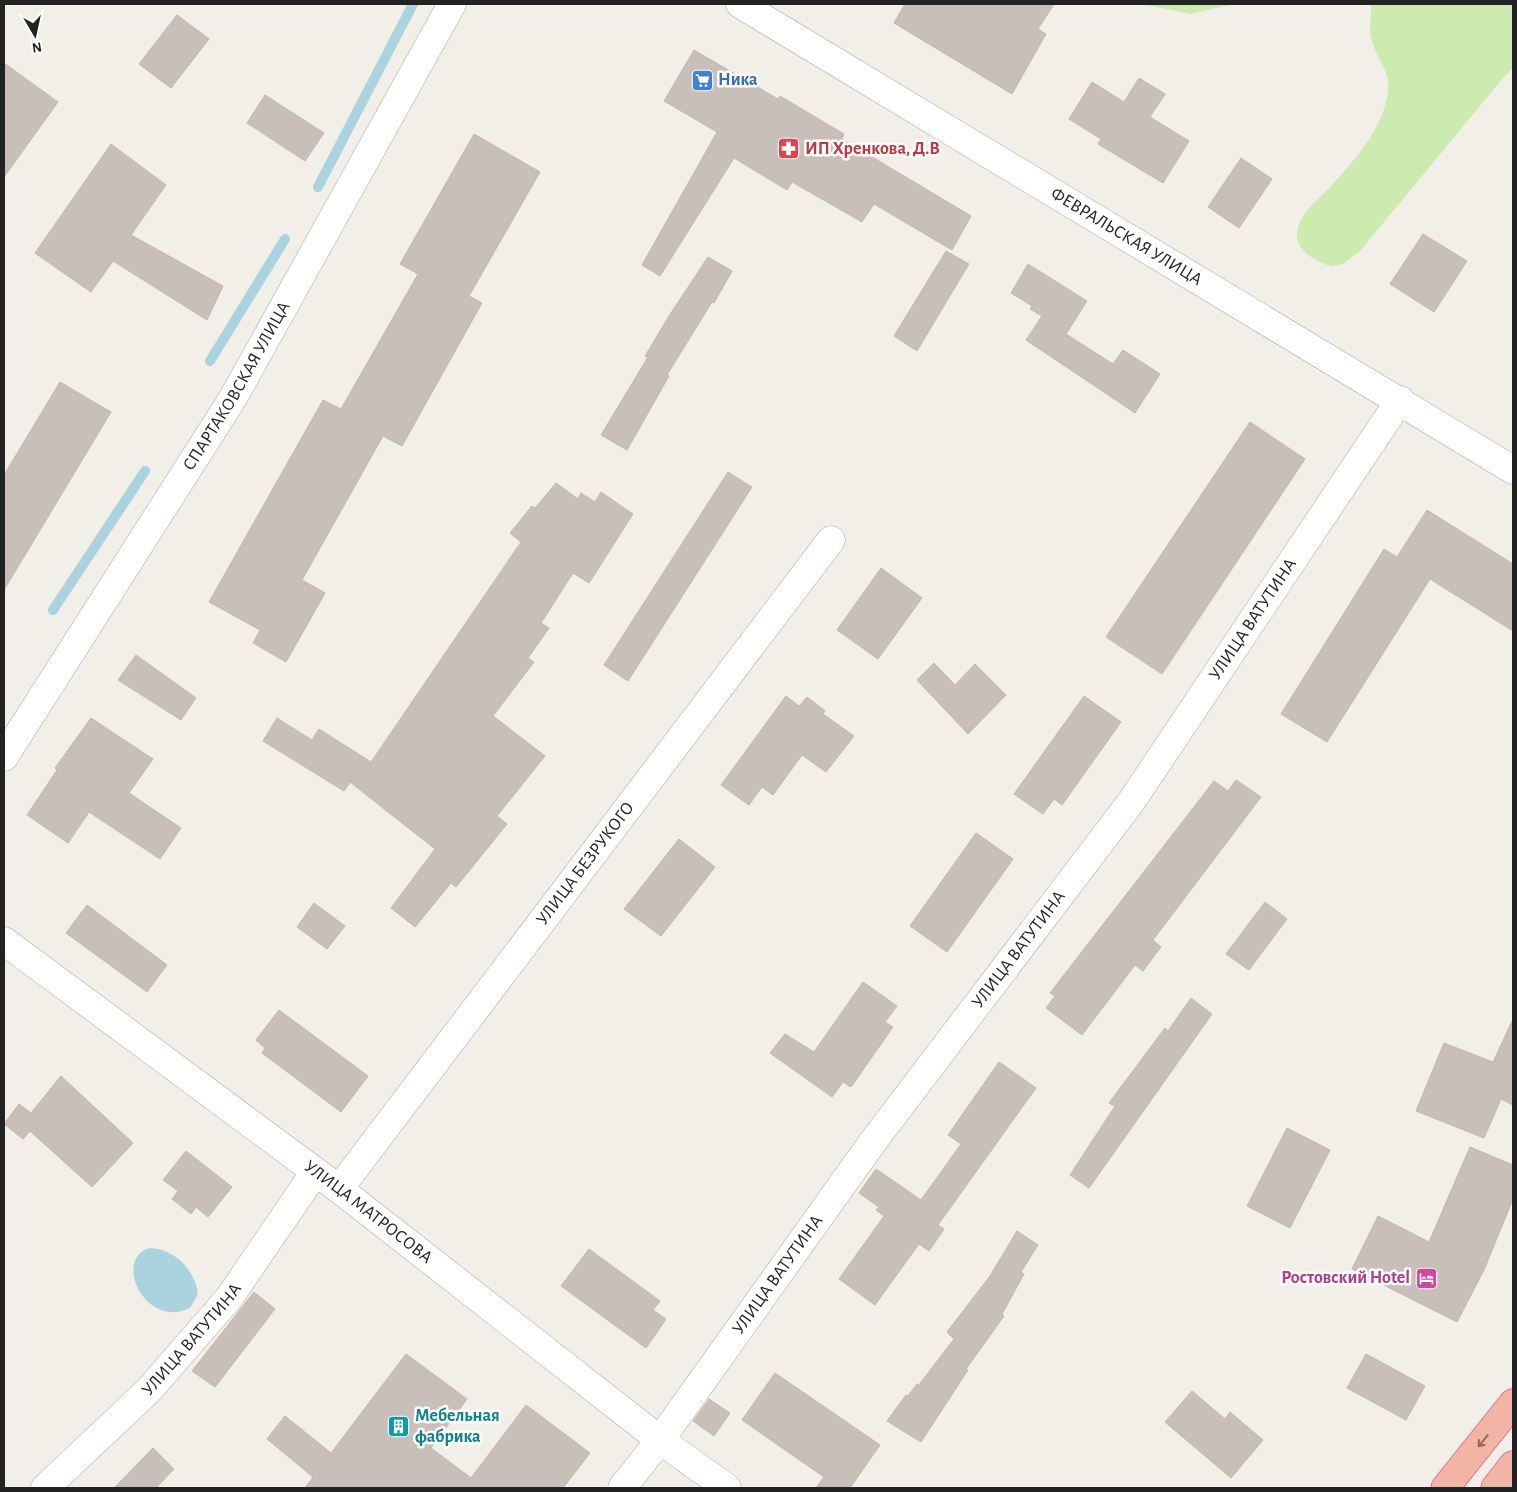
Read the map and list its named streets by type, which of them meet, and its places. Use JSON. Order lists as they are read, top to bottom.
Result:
{
  "streets": {
    "street": [
      "ФЕВРАЛЬСКАЯ УЛИЦА",
      "СПАРТАКОВСКАЯ УЛИЦА",
      "УЛИЦА ВАТУТИНА",
      "УЛИЦА БЕЗРУКОГО",
      "УЛИЦА МАТРОСОВА"
    ]
  },
  "crossings": [
    ["ФЕВРАЛЬСКАЯ УЛИЦА", "УЛИЦА ВАТУТИНА"],
    ["УЛИЦА ВАТУТИНА", "УЛИЦА МАТРОСОВА"],
    ["УЛИЦА БЕЗРУКОГО", "УЛИЦА МАТРОСОВА"]
  ],
  "places": {
    "supermarket": ["Ника"],
    "pharmacy": ["ИП Хренкова, Д.В"],
    "hotel": ["Ростовский Hotel"],
    "building": ["Мебельная фабрика"]
  },
  "north": "bottom"
}
